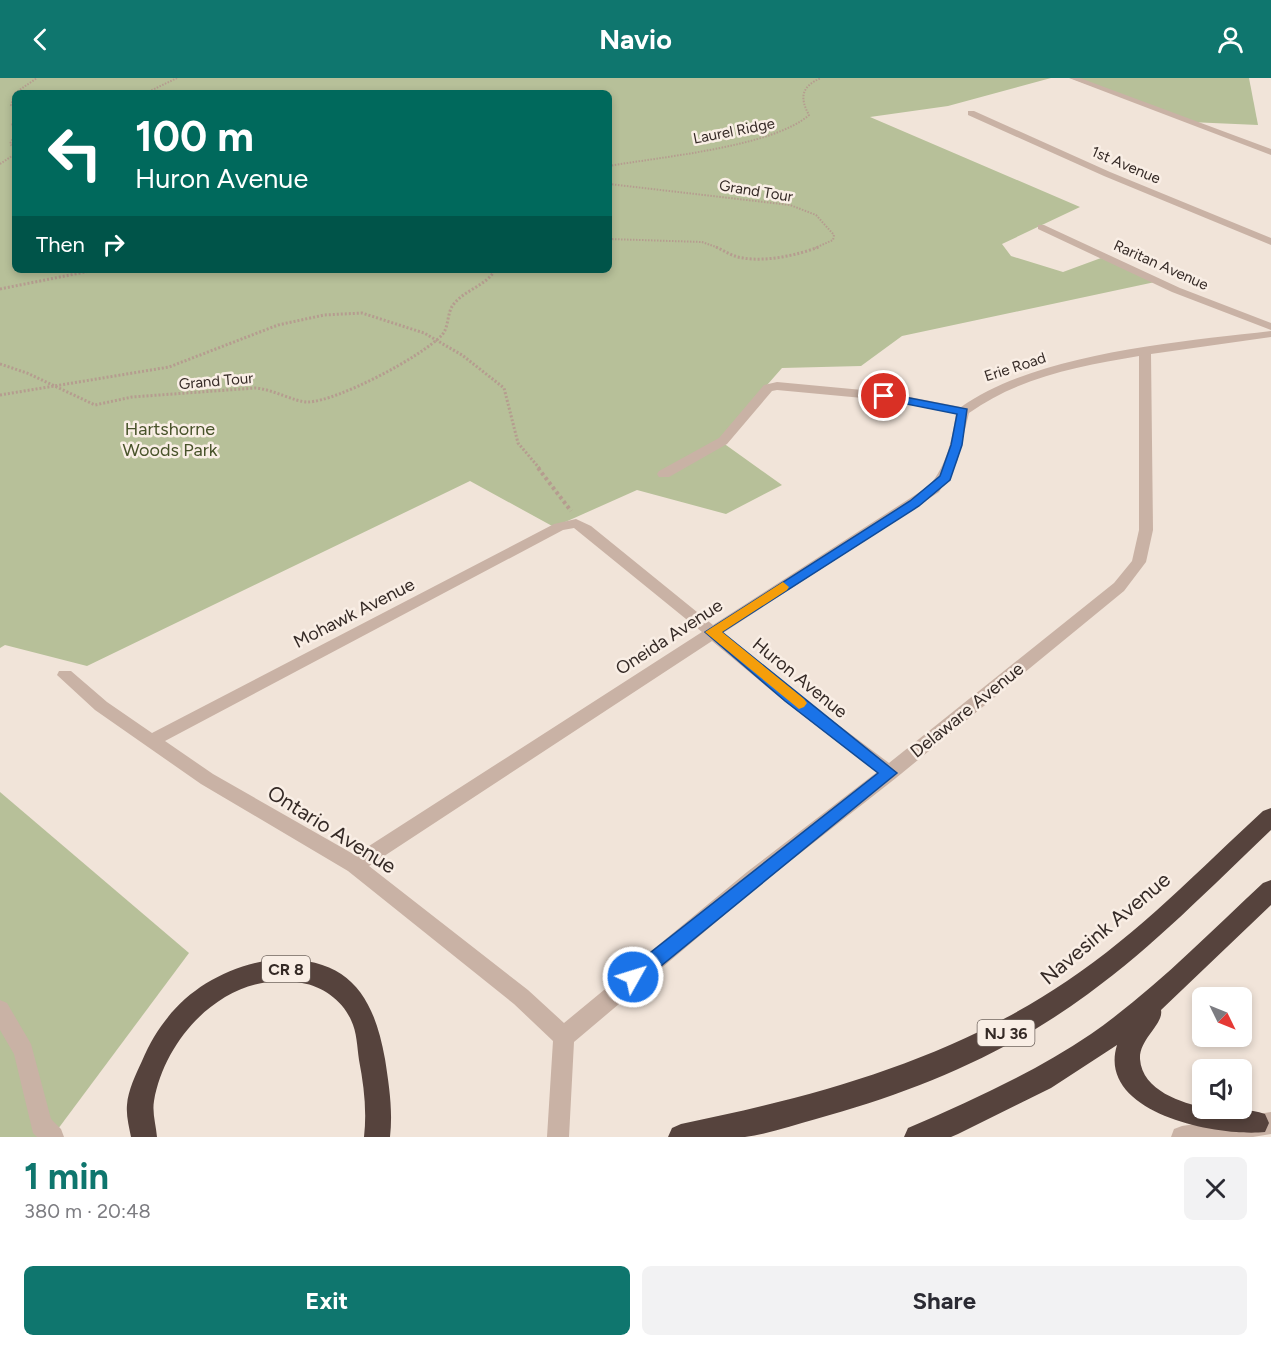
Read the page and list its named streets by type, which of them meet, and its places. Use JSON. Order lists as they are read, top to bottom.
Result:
{
  "streets": {
    "highway": ["Navesink Avenue", "CR 8", "NJ 36"],
    "street": [
      "1st Avenue",
      "Raritan Avenue",
      "Erie Road",
      "Mohawk Avenue",
      "Oneida Avenue",
      "Huron Avenue",
      "Delaware Avenue",
      "Ontario Avenue"
    ],
    "path": ["Laurel Ridge", "Grand Tour"]
  },
  "crossings": [
    ["Erie Road", "Oneida Avenue"],
    ["Erie Road", "Delaware Avenue"],
    ["Mohawk Avenue", "Huron Avenue"],
    ["Mohawk Avenue", "Ontario Avenue"],
    ["Oneida Avenue", "Huron Avenue"],
    ["Oneida Avenue", "Ontario Avenue"],
    ["Huron Avenue", "Delaware Avenue"],
    ["Delaware Avenue", "Ontario Avenue"]
  ],
  "parks": ["Hartshorne Woods Park"],
  "north": "bottom right",
  "page": {
    "header": "Navio",
    "turn": ["100 m", "Huron Avenue"],
    "then": "Then",
    "heading": ["1 min", "380 m · 20:48"],
    "buttons": ["Exit", "Share"]
  }
}
